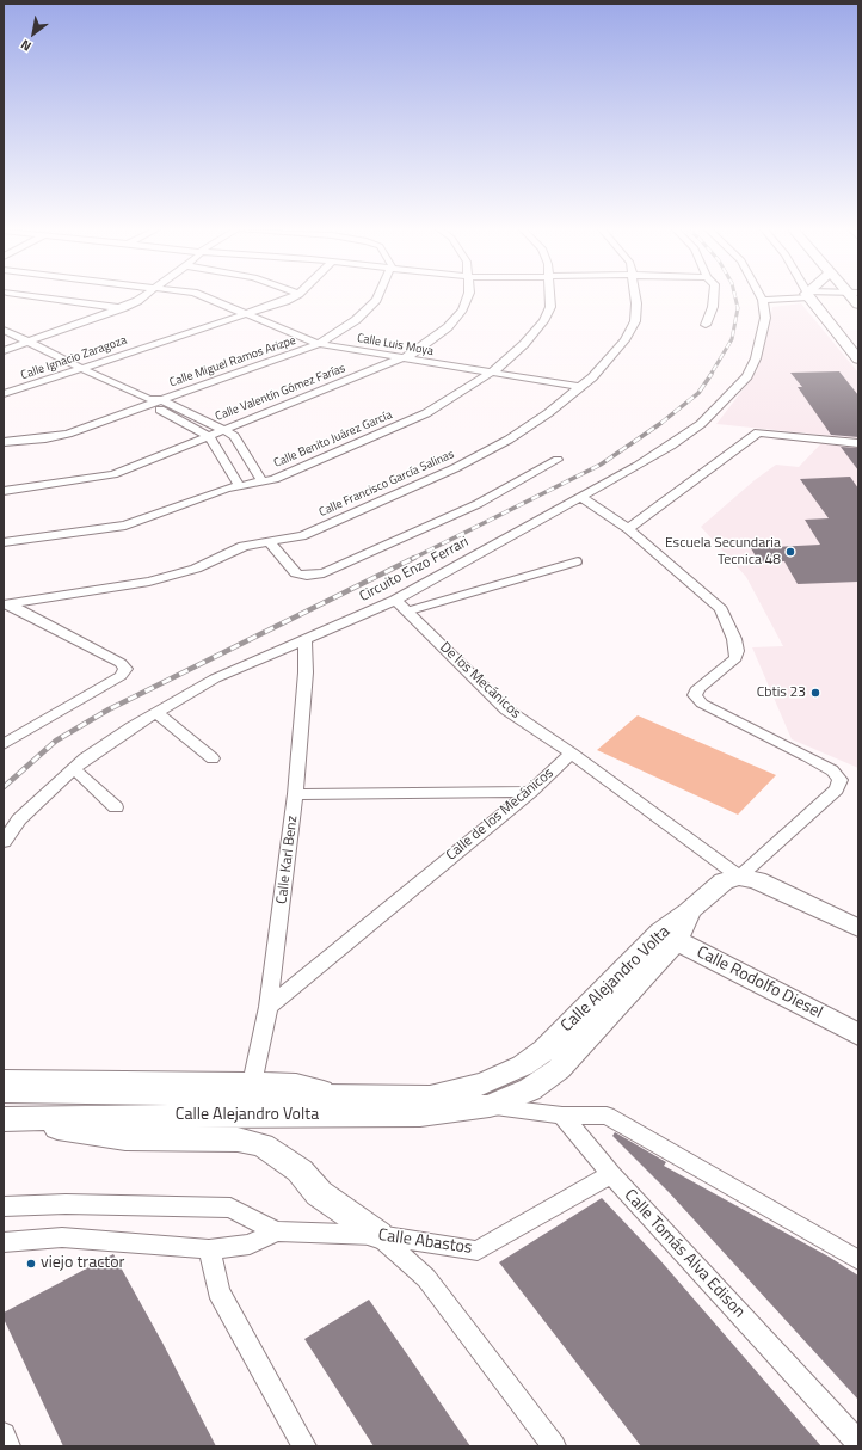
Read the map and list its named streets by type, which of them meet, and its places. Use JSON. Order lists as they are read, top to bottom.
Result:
{
  "streets": {
    "main road": ["Calle Alejandro Volta", "Calle Rodolfo Diesel"],
    "street": [
      "Calle Luis Moya",
      "Calle Ignacio Zaragoza",
      "Calle Miguel Ramos Arizpe",
      "Calle Valentín Gómez Farías",
      "Calle Benito Juárez García",
      "Calle Francisco García Salinas",
      "Circuito Enzo Ferrari",
      "De los Mecánicos",
      "Calle de los Mecánicos",
      "Calle Karl Benz",
      "Calle Abastos",
      "Calle Tomás Alva Edison"
    ]
  },
  "crossings": [
    ["Calle Luis Moya", "Calle Ignacio Zaragoza"],
    ["Calle Luis Moya", "Calle Miguel Ramos Arizpe"],
    ["Calle Luis Moya", "Calle Valentín Gómez Farías"],
    ["Calle Luis Moya", "Calle Benito Juárez García"],
    ["Calle Luis Moya", "Calle Francisco García Salinas"],
    ["Circuito Enzo Ferrari", "De los Mecánicos"],
    ["Circuito Enzo Ferrari", "Calle Karl Benz"],
    ["De los Mecánicos", "Calle de los Mecánicos"],
    ["Calle de los Mecánicos", "Calle Karl Benz"],
    ["Calle Alejandro Volta", "Calle Rodolfo Diesel"],
    ["Calle Abastos", "Calle Tomás Alva Edison"]
  ],
  "places": ["Escuela Secundaria Tecnica 48", "Cbtis 23", "viejo tractor"],
  "north": "bottom left"
}
